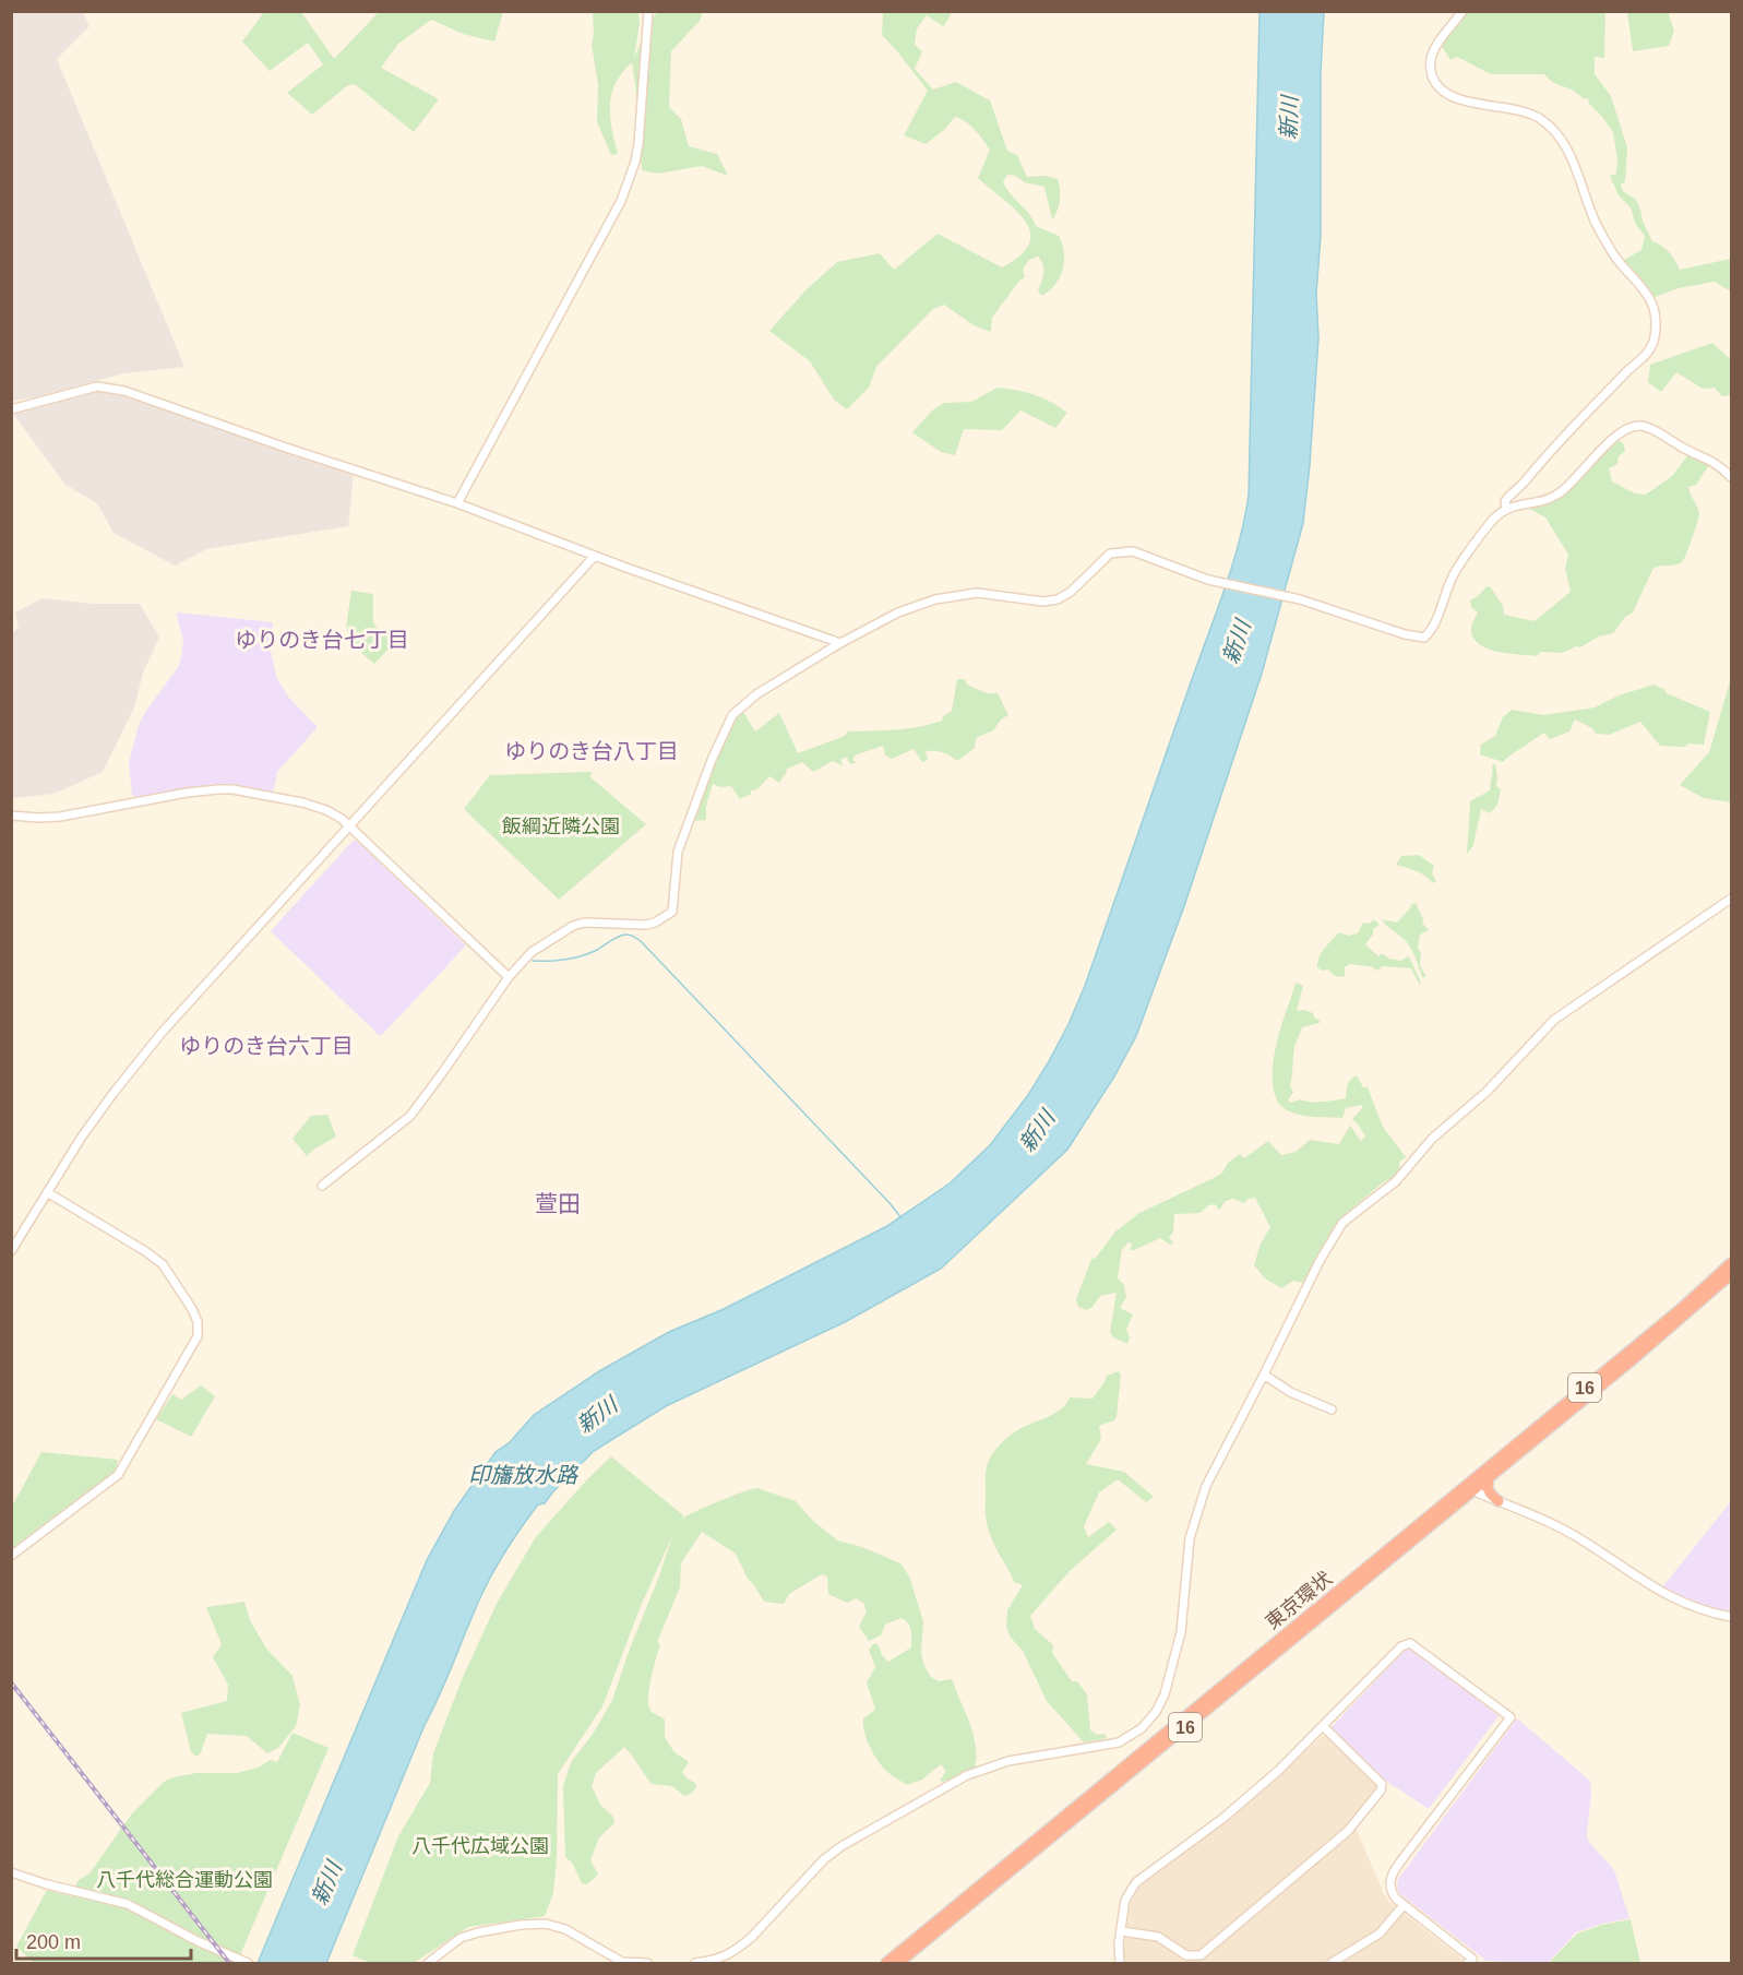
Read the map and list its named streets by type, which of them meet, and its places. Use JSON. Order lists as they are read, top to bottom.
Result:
{
  "streets": {
    "highway": ["16", "東京環状"]
  },
  "districts": [
    "ゆりのき台七丁目",
    "ゆりのき台八丁目",
    "ゆりのき台六丁目",
    "萱田"
  ],
  "water": ["新川", "印旛放水路"],
  "parks": ["飯綱近隣公園", "八千代広域公園", "八千代総合運動公園"],
  "scale_bar": "200 m"
}
